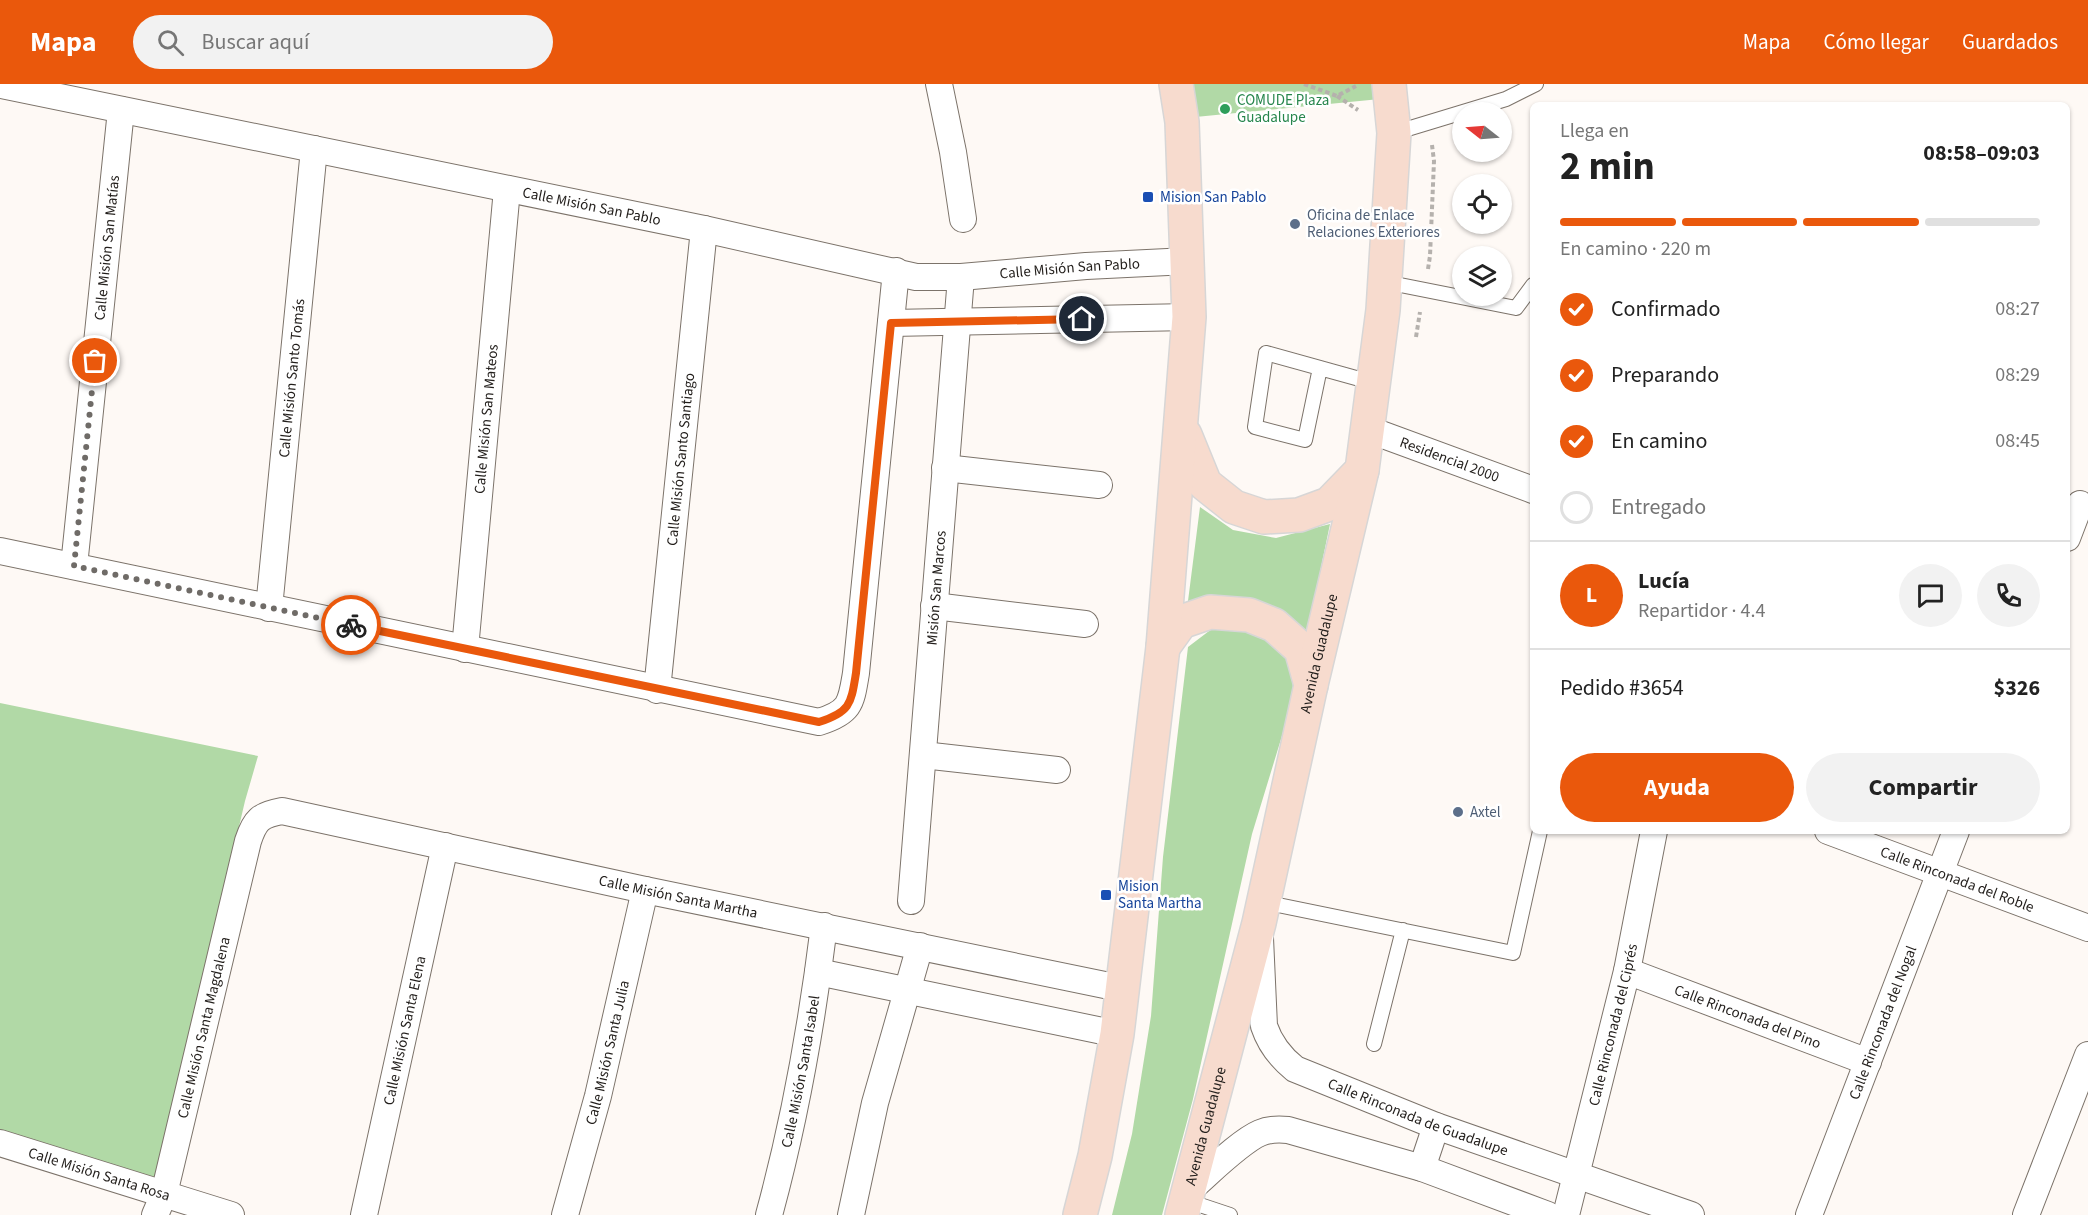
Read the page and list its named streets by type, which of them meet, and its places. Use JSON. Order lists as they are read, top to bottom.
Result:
{
  "streets": {
    "main road": ["Avenida Guadalupe"],
    "street": [
      "Calle Misión San Pablo",
      "Calle Misión San Matías",
      "Calle Misión Santo Tomás",
      "Calle Misión San Mateos",
      "Calle Misión Santo Santiago",
      "Residencial 2000",
      "Misión San Marcos",
      "Calle Rinconada del Roble",
      "Calle Misión Santa Martha",
      "Calle Rinconada del Pino",
      "Calle Rinconada del Nogal",
      "Calle Rinconada del Ciprés",
      "Calle Misión Santa Magdalena",
      "Calle Misión Santa Elena",
      "Calle Misión Santa Julia",
      "Calle Misión Santa Isabel",
      "Calle Rinconada de Guadalupe",
      "Calle Misión Santa Rosa"
    ]
  },
  "crossings": [
    ["Calle Misión San Pablo", "Calle Misión San Matías"],
    ["Calle Misión San Pablo", "Calle Misión Santo Tomás"],
    ["Calle Misión San Pablo", "Calle Misión San Mateos"],
    ["Calle Misión San Pablo", "Calle Misión Santo Santiago"],
    ["Calle Misión San Pablo", "Misión San Marcos"],
    ["Residencial 2000", "Avenida Guadalupe"],
    ["Avenida Guadalupe", "Calle Rinconada de Guadalupe"],
    ["Calle Rinconada del Roble", "Calle Rinconada del Nogal"],
    ["Calle Misión Santa Martha", "Calle Misión Santa Magdalena"],
    ["Calle Misión Santa Martha", "Calle Misión Santa Elena"],
    ["Calle Misión Santa Martha", "Calle Misión Santa Julia"],
    ["Calle Misión Santa Martha", "Calle Misión Santa Isabel"],
    ["Calle Rinconada del Pino", "Calle Rinconada del Nogal"],
    ["Calle Rinconada del Pino", "Calle Rinconada del Ciprés"],
    ["Calle Rinconada del Ciprés", "Calle Rinconada de Guadalupe"],
    ["Calle Misión Santa Magdalena", "Calle Misión Santa Rosa"]
  ],
  "places": {
    "other": ["COMUDE Plaza Guadalupe", "Oficina de Enlace Relaciones Exteriores", "Axtel"],
    "transit": ["Mision San Pablo", "Mision Santa Martha"]
  },
  "north": "left",
  "page": {
    "header": "Mapa",
    "search": "Buscar aquí",
    "nav": ["Mapa", "Cómo llegar", "Guardados"],
    "heading": ["2 min", "Llega en", "08:58–09:03"],
    "panel": [
      "Lucía",
      "Repartidor · 4.4",
      "Pedido #3654",
      "$326"
    ],
    "bar": "En camino · 220 m",
    "list": [
      ["Confirmado", "08:27"],
      ["Preparando", "08:29"],
      ["En camino", "08:45"],
      "Entregado"
    ],
    "round": "L",
    "buttons": ["Ayuda", "Compartir"]
  }
}
